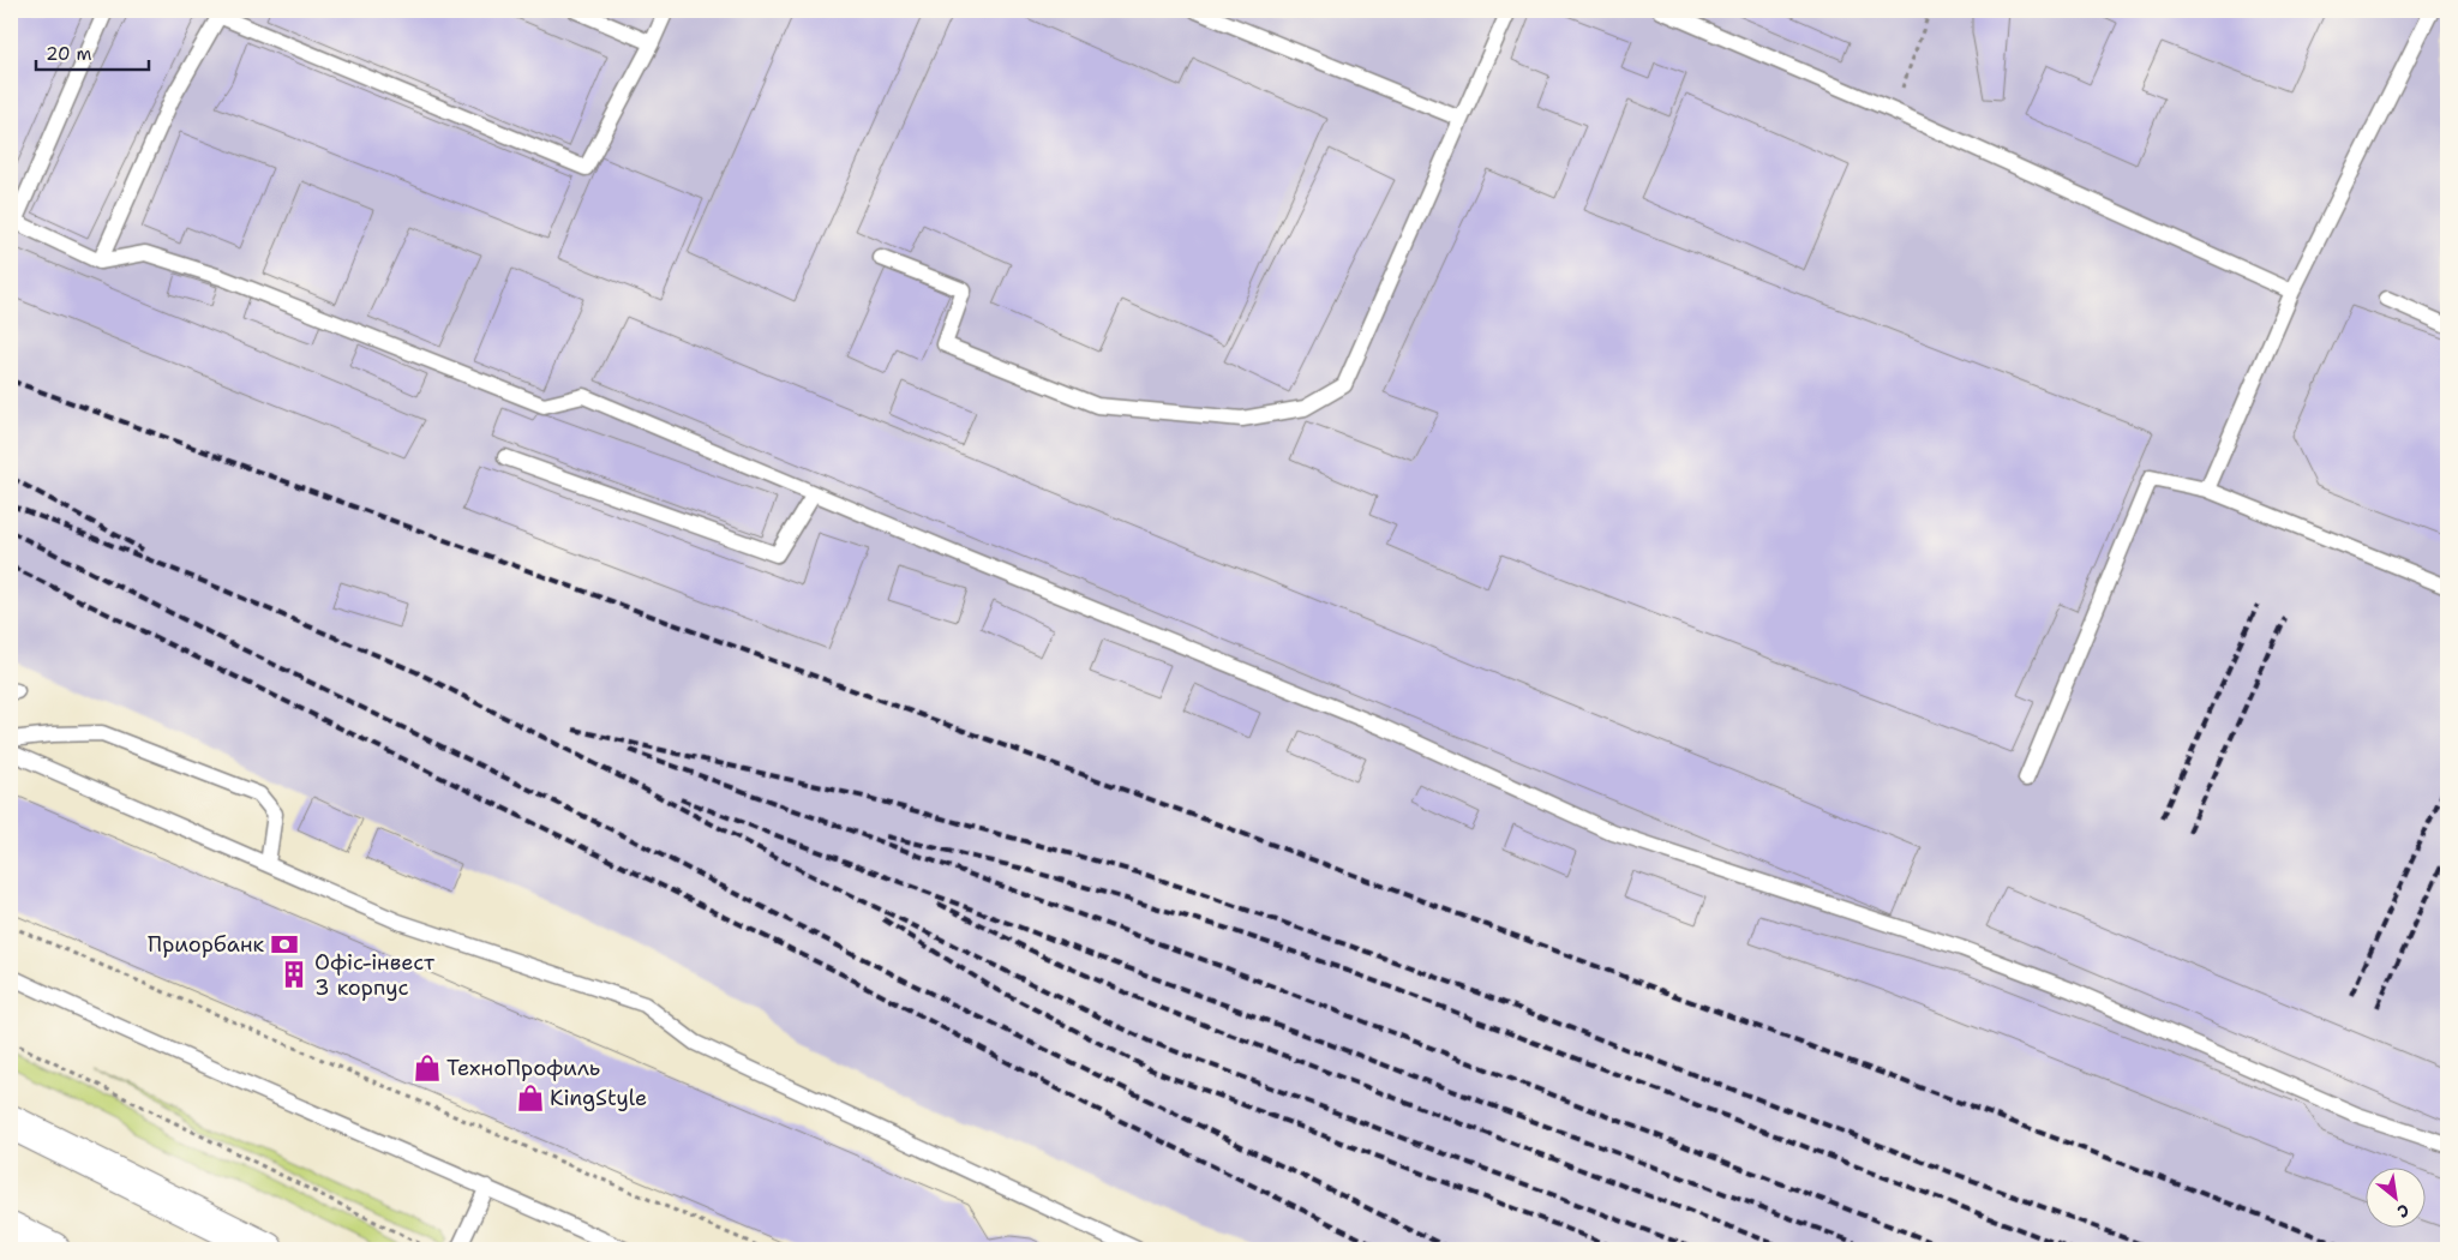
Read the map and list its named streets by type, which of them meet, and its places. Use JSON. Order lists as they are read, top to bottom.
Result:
{
  "places": {
    "bank": ["Приорбанк"],
    "building": ["Офіс-інвест 3 корпус"],
    "shop": ["ТехноПрофиль", "KingStyle"]
  },
  "scale_bar": "20 m",
  "north": "bottom right"
}
